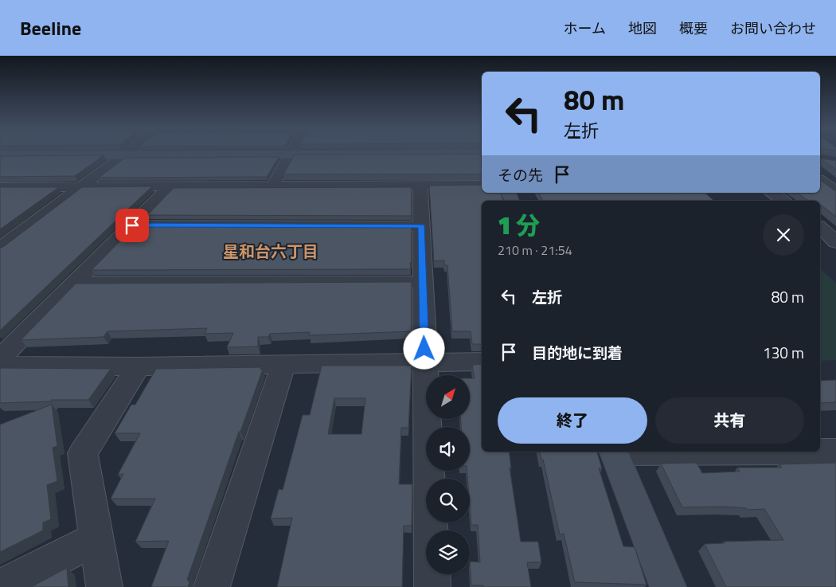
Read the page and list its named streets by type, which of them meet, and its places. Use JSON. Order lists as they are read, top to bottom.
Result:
{
  "districts": ["星和台六丁目"],
  "north": "top right",
  "page": {
    "header": "Beeline",
    "nav": [
      "ホーム",
      "地図",
      "概要",
      "お問い合わせ"
    ],
    "turn": ["80 m", "左折"],
    "then": "その先",
    "heading": ["1 分", "210 m · 21:54"],
    "list": [
      {
        "name": "左折",
        "value": "80 m"
      },
      {
        "name": "目的地に到着",
        "value": "130 m"
      }
    ],
    "buttons": ["終了", "共有"]
  }
}
